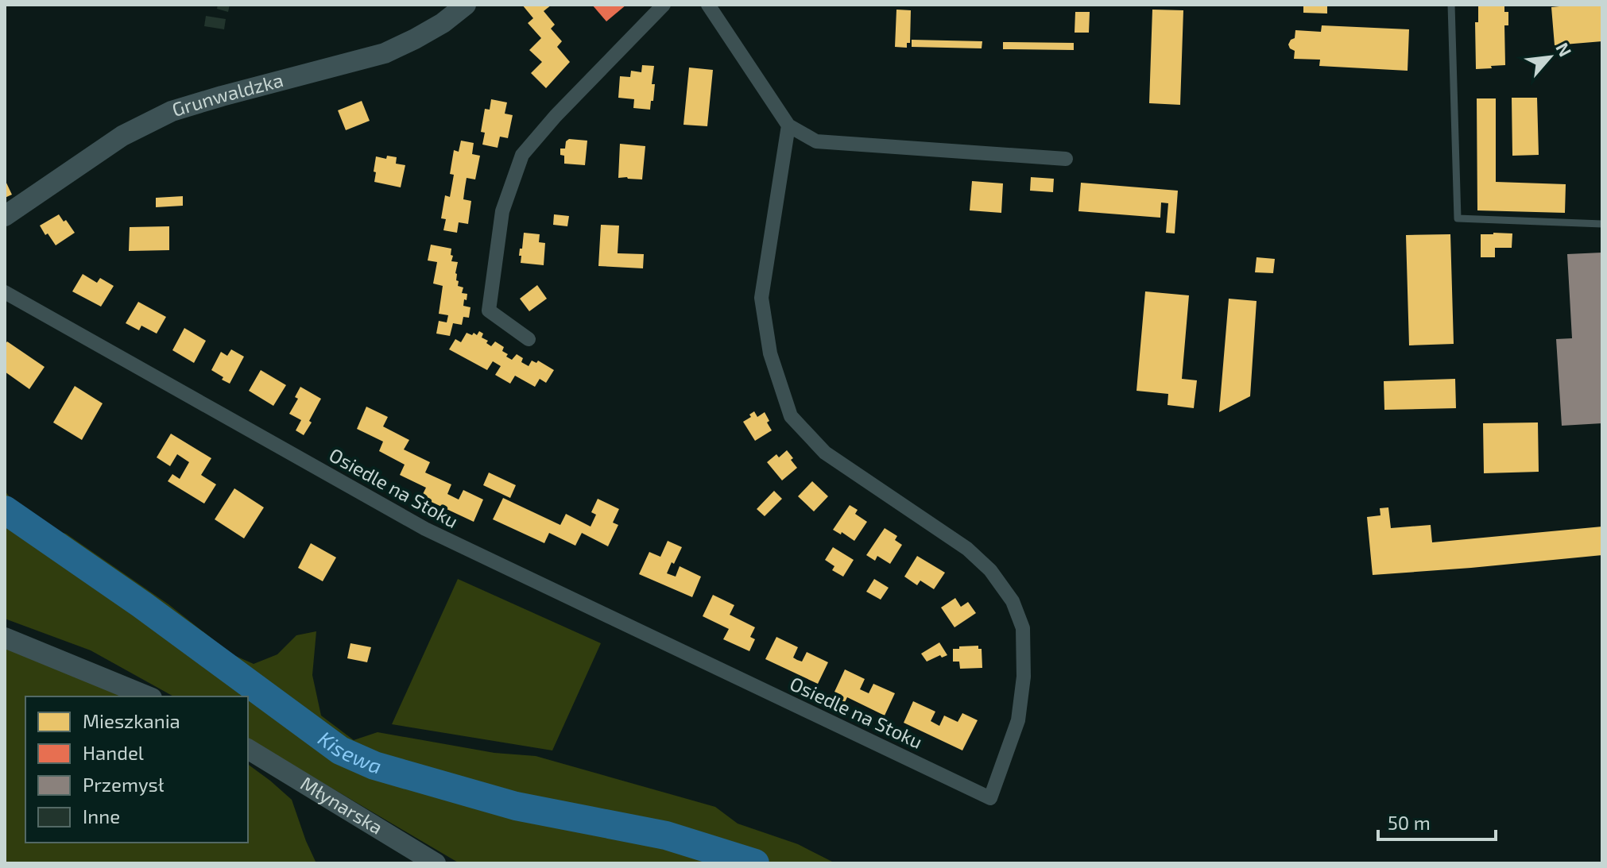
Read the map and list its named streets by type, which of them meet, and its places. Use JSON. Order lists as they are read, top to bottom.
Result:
{
  "streets": {
    "main road": ["Grunwaldzka", "Młynarska"],
    "street": ["Osiedle na Stoku"]
  },
  "water": ["Kisewa"],
  "legend": [
    "Mieszkania",
    "Handel",
    "Przemysł",
    "Inne"
  ],
  "scale_bar": "50 m",
  "north": "top right"
}
